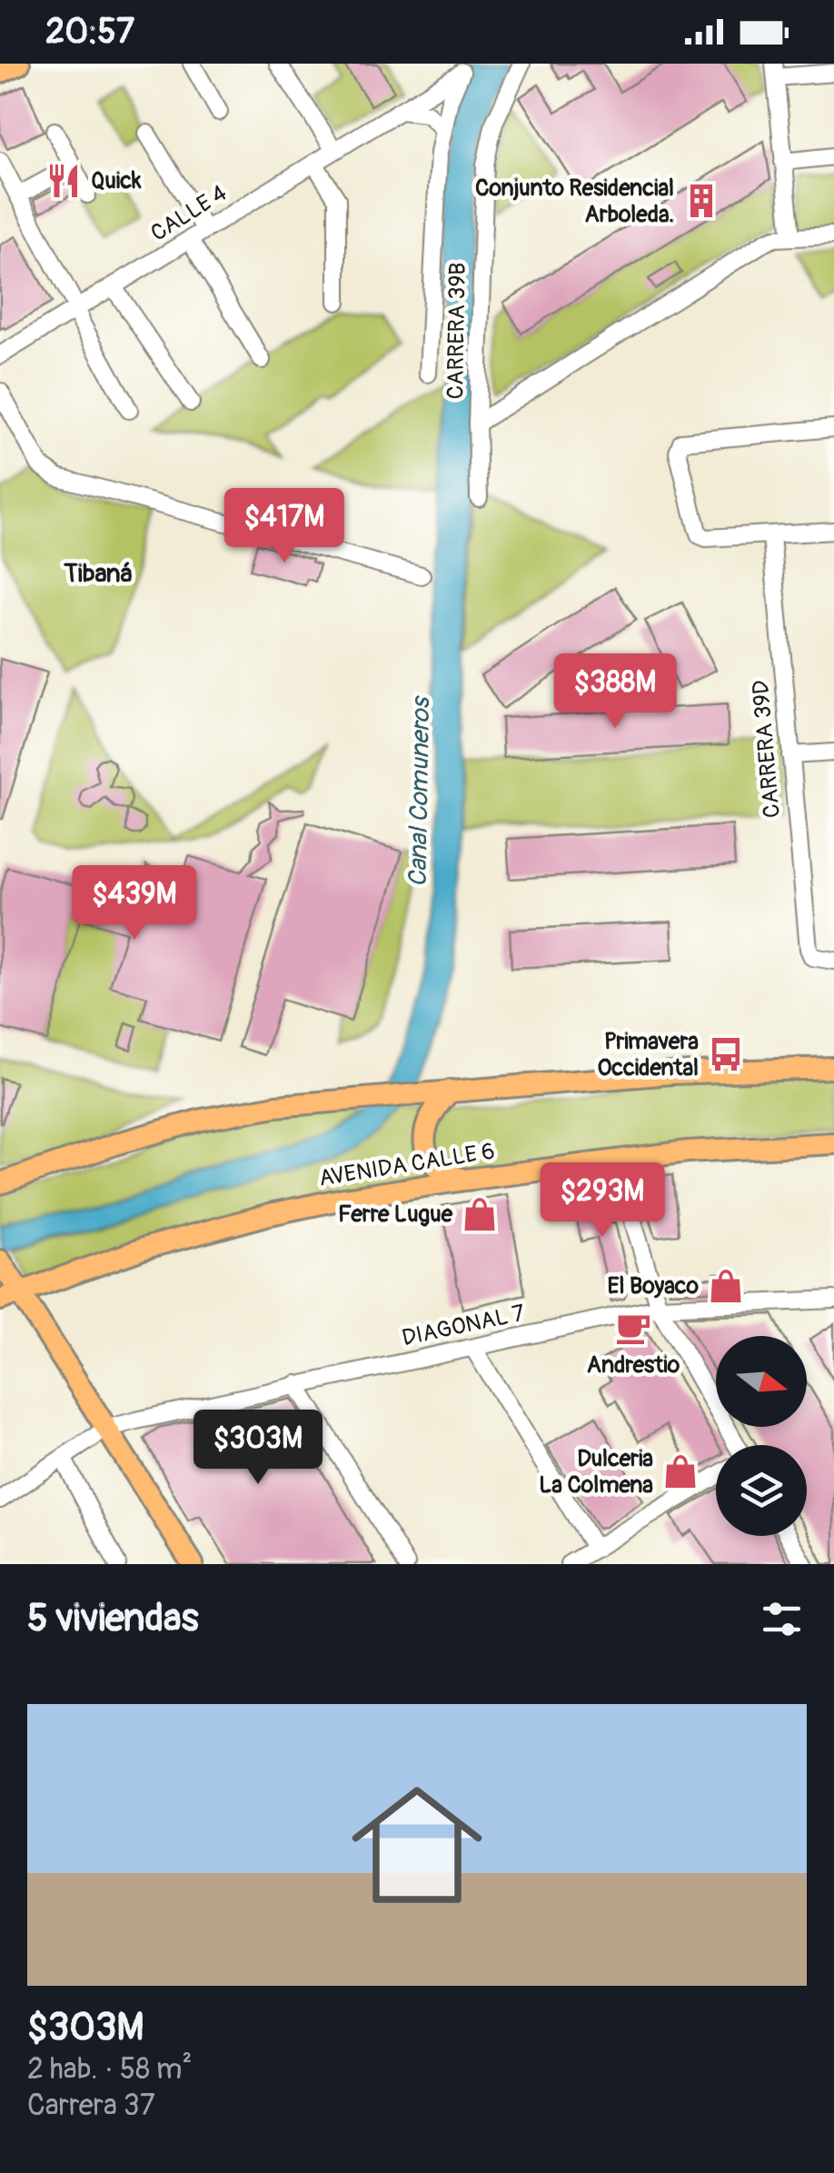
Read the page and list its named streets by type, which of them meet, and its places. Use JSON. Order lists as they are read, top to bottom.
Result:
{
  "streets": {
    "main road": ["AVENIDA CALLE 6"],
    "street": [
      "CALLE 4",
      "CARRERA 39B",
      "CARRERA 39D",
      "DIAGONAL 7"
    ]
  },
  "crossings": [
    ["CALLE 4", "CARRERA 39B"]
  ],
  "districts": ["Tibaná"],
  "water": ["Canal Comuneros"],
  "places": {
    "restaurant": ["Quick"],
    "building": ["Conjunto Residencial Arboleda."],
    "bus stop": ["Primavera Occidental"],
    "shop": ["Ferre Lugue", "El Boyaco", "Dulceria La Colmena"],
    "cafe": ["Andrestio"]
  },
  "north": "right",
  "page": {
    "status": "20:57",
    "price": [
      "$417M",
      "$388M",
      "$439M",
      "$293M",
      "$303M"
    ],
    "heading": "5 viviendas",
    "list": [
      {
        "name": "$303M",
        "note": "2 hab. · 58 m² · Carrera 37"
      }
    ]
  }
}
